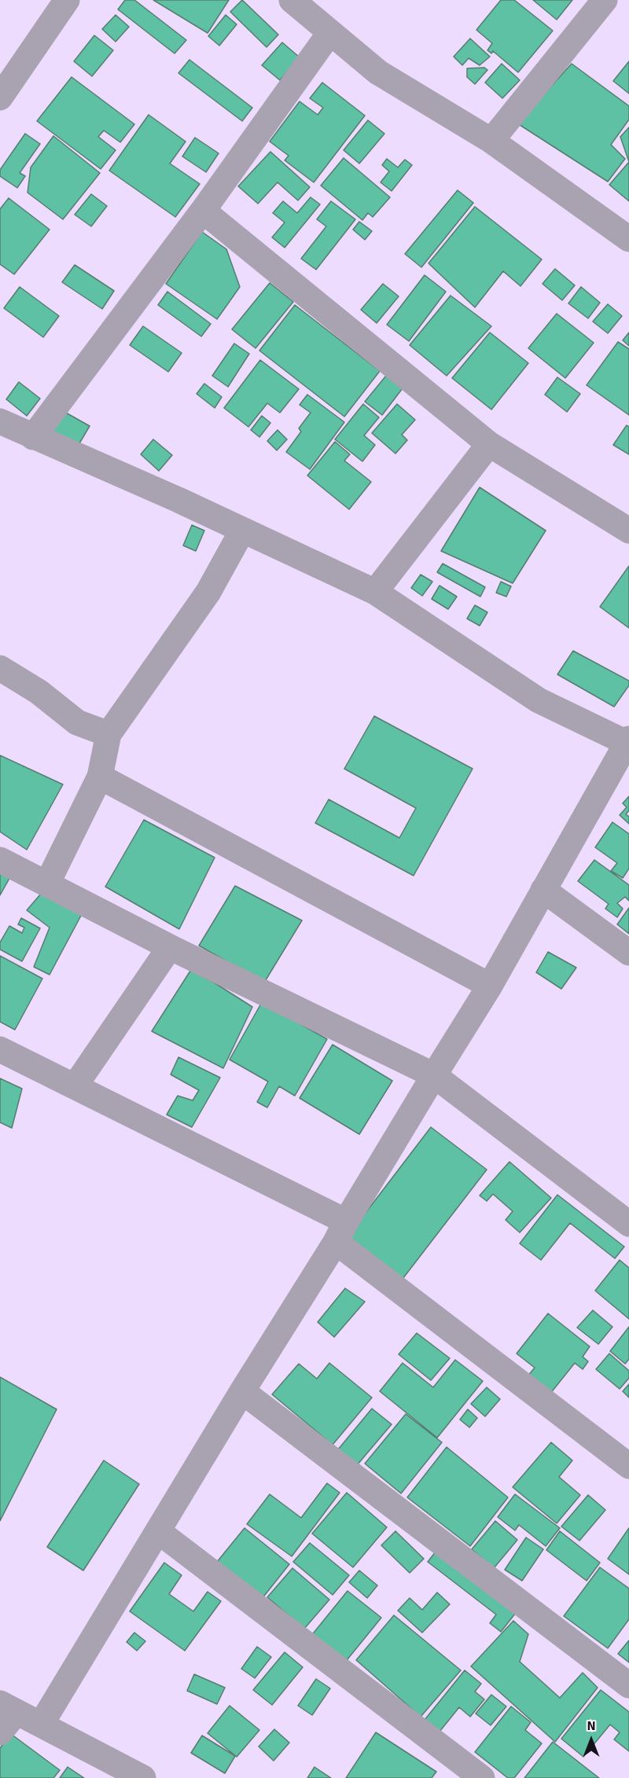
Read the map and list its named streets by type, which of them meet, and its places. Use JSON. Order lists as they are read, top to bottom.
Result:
{
  "north": "top"
}
